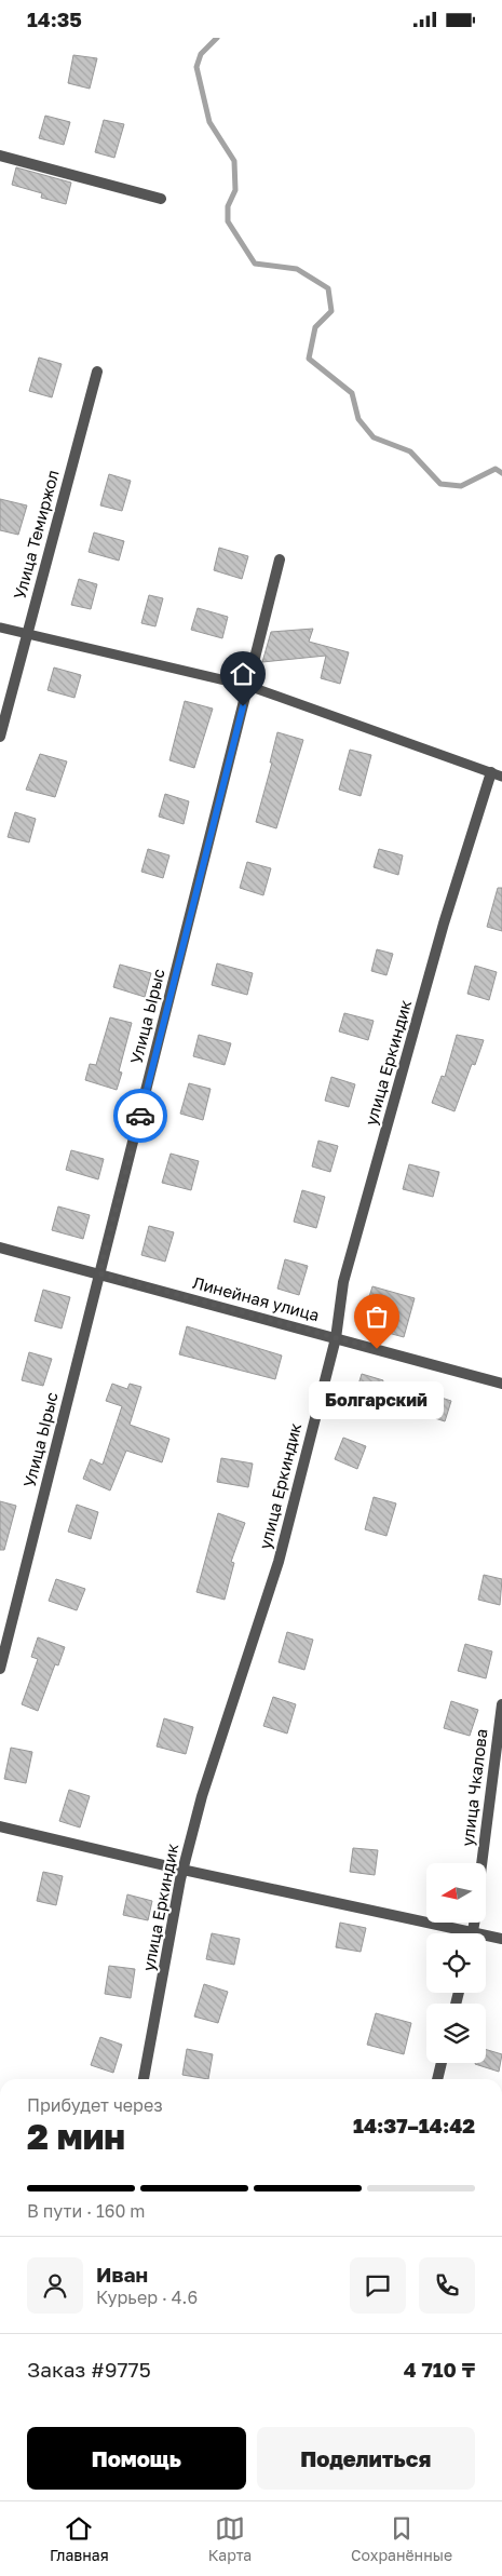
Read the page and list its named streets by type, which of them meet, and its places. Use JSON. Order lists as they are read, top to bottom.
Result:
{
  "streets": {
    "street": [
      "Улица Темиржол",
      "Улица Ырыс",
      "улица Еркиндик",
      "Линейная улица",
      "улица Чкалова"
    ]
  },
  "crossings": [
    ["Улица Ырыс", "Линейная улица"],
    ["улица Еркиндик", "Линейная улица"]
  ],
  "places": ["Болгарский"],
  "north": "left",
  "page": {
    "status": "14:35",
    "bubble": "Болгарский",
    "heading": ["2 мин", "Прибудет через", "14:37–14:42"],
    "panel": [
      "Иван",
      "Курьер · 4.6",
      "Заказ #9775",
      "4 710 ₸"
    ],
    "bar": "В пути · 160 m",
    "buttons": ["Помощь", "Поделиться"],
    "tabs": ["Главная", "Карта", "Сохранённые"]
  }
}
